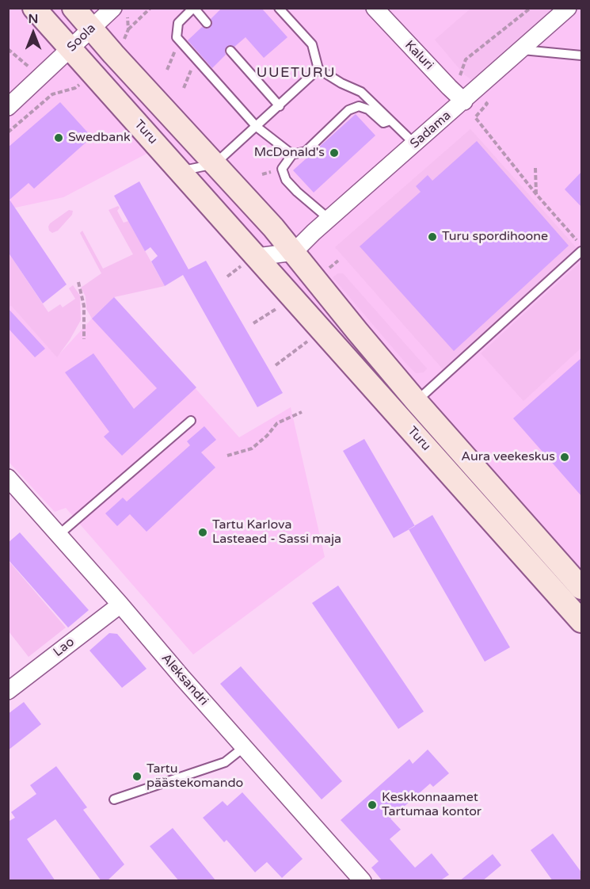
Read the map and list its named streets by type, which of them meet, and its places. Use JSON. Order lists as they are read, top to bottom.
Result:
{
  "streets": {
    "main road": ["Turu"],
    "street": [
      "Soola",
      "Kaluri",
      "Sadama",
      "Lao",
      "Aleksandri"
    ]
  },
  "crossings": [
    ["Soola", "Turu"],
    ["Kaluri", "Sadama"],
    ["Sadama", "Turu"],
    ["Lao", "Aleksandri"]
  ],
  "districts": ["UUETURU"],
  "places": [
    "Swedbank",
    "McDonald's",
    "Turu spordihoone",
    "Aura veekeskus",
    "Tartu Karlova Lasteaed - Sassi maja",
    "Tartu päästekomando",
    "Keskkonnaamet Tartumaa kontor"
  ],
  "north": "top"
}
